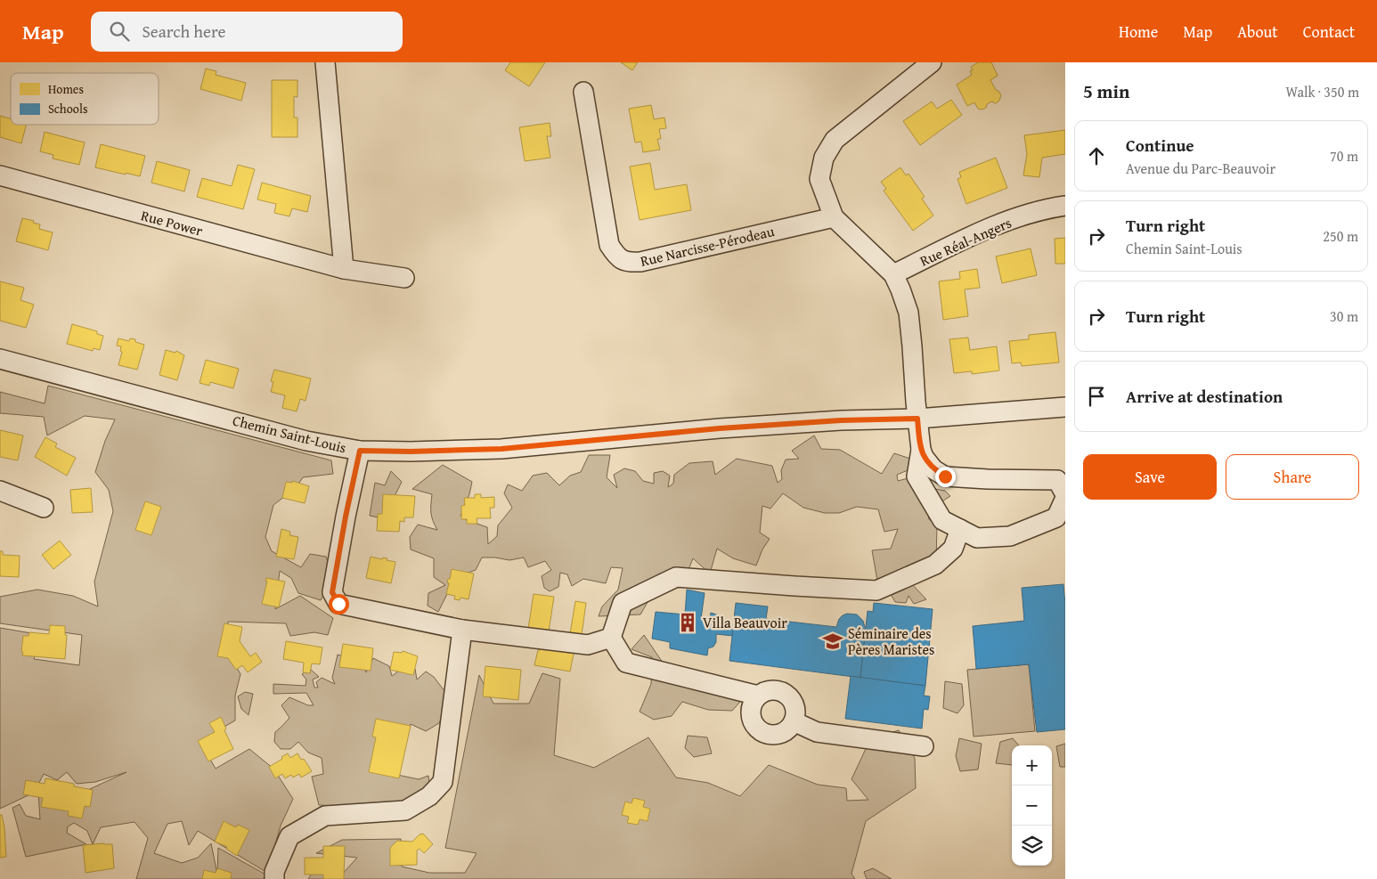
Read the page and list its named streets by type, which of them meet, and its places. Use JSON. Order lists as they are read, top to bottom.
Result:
{
  "streets": {
    "street": [
      "Rue Power",
      "Rue Réal-Angers",
      "Rue Narcisse-Pérodeau",
      "Chemin Saint-Louis"
    ]
  },
  "places": {
    "building": ["Villa Beauvoir"],
    "school or university": ["Séminaire des Pères Maristes"]
  },
  "legend": ["Homes", "Schools"],
  "page": {
    "header": "Map",
    "search": "Search here",
    "nav": [
      "Home",
      "Map",
      "About",
      "Contact"
    ],
    "heading": ["5 min", "Walk · 350 m"],
    "list": [
      ["Continue", "Avenue du Parc-Beauvoir", "70 m"],
      ["Turn right", "Chemin Saint-Louis", "250 m"],
      ["Turn right", "30 m"],
      "Arrive at destination"
    ],
    "buttons": ["Save", "Share"],
    "map_buttons": ["+", "−"]
  }
}
